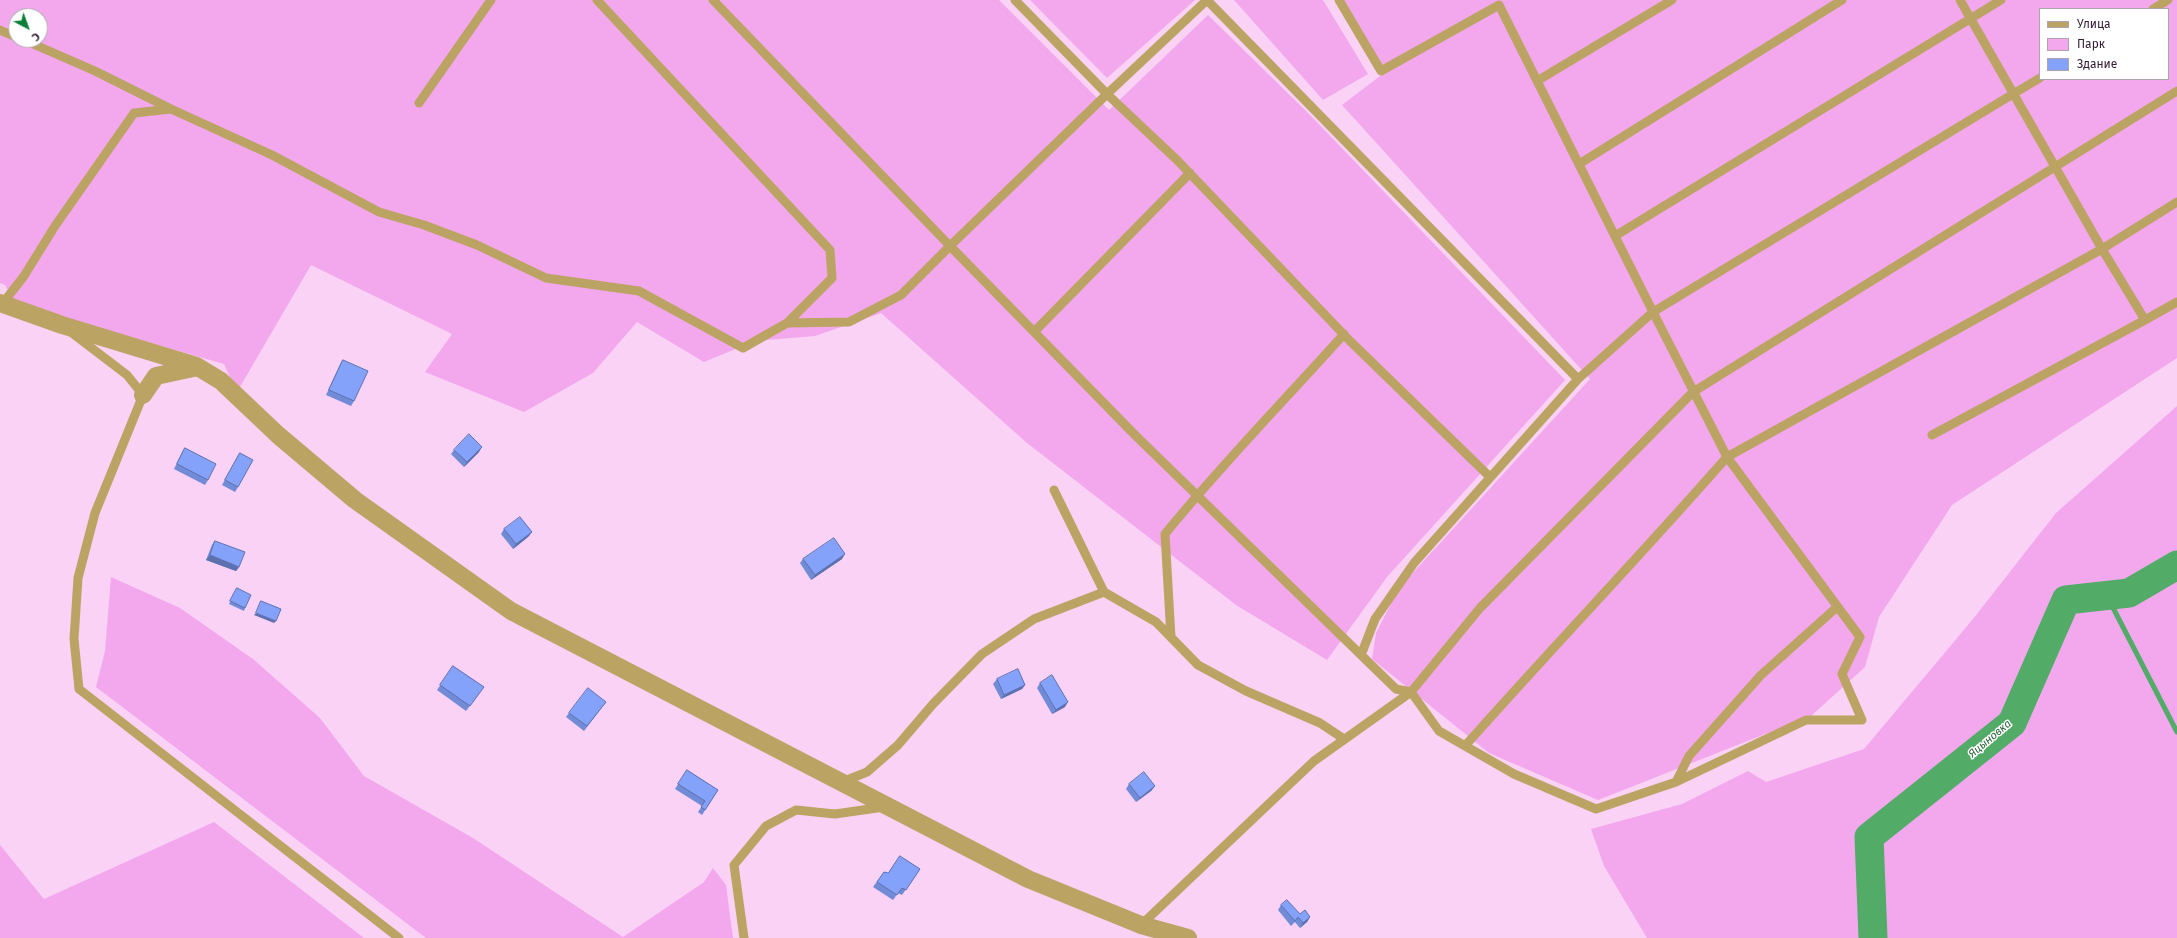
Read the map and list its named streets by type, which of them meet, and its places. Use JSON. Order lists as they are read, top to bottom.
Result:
{
  "water": ["Яцыновка"],
  "legend": ["Улица", "Парк", "Здание"],
  "north": "bottom right"
}
